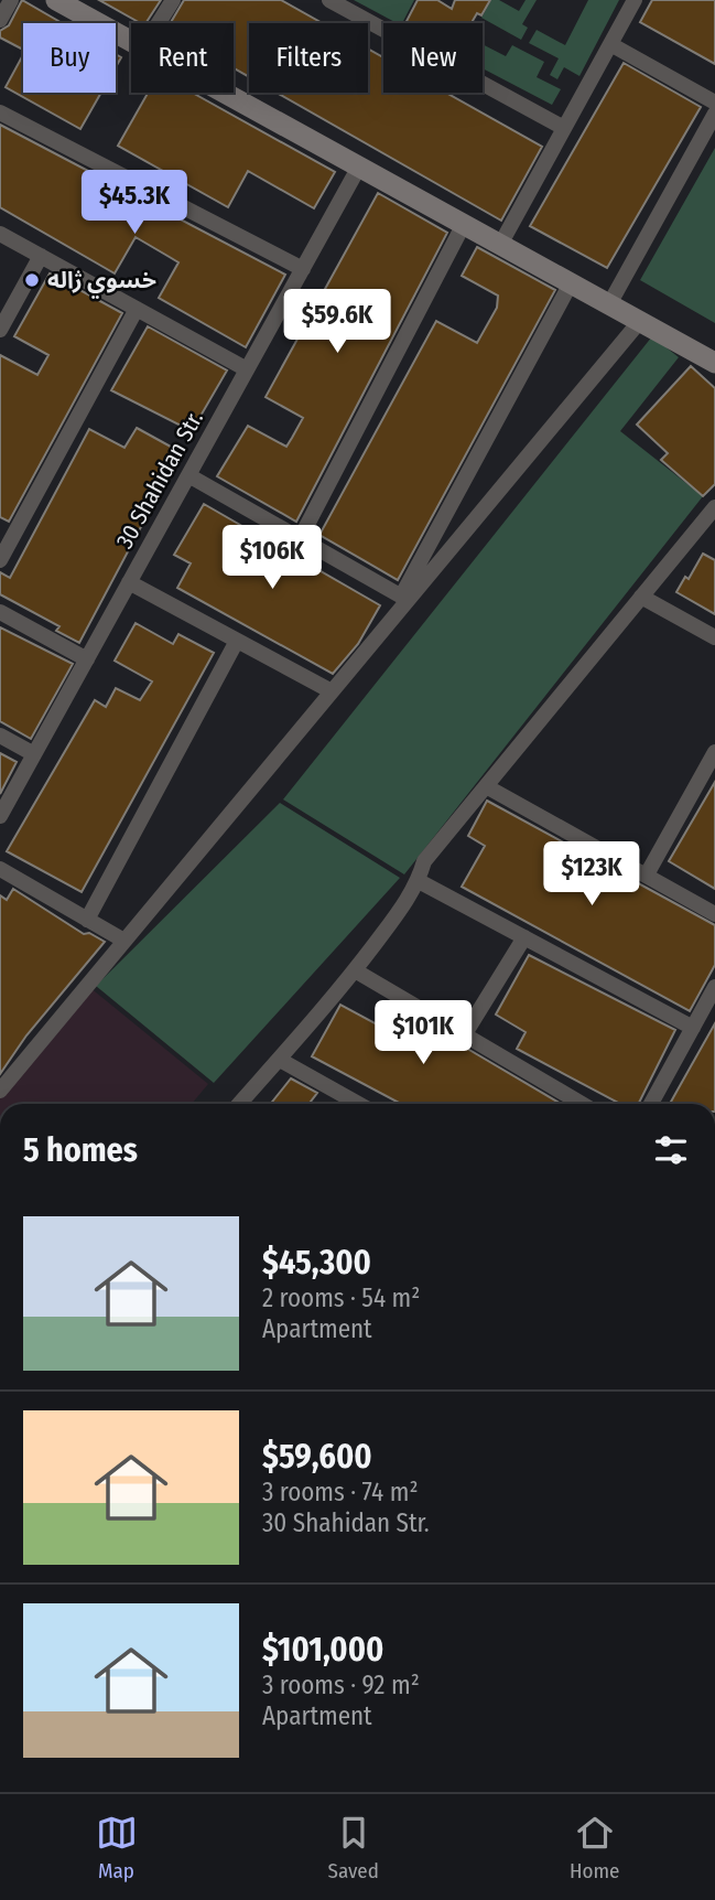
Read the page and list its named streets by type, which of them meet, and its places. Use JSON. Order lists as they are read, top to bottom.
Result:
{
  "streets": {
    "street": ["30 Shahidan Str."]
  },
  "places": ["خسوي ژاله"],
  "page": {
    "chip": [
      "Buy",
      "Rent",
      "Filters",
      "New"
    ],
    "price": [
      "$45.3K",
      "$59.6K",
      "$106K",
      "$123K",
      "$101K"
    ],
    "heading": "5 homes",
    "list": [
      {
        "name": "$45,300",
        "note": "2 rooms · 54 m² · Apartment"
      },
      {
        "name": "$59,600",
        "note": "3 rooms · 74 m² · 30 Shahidan Str."
      },
      {
        "name": "$101,000",
        "note": "3 rooms · 92 m² · Apartment"
      }
    ],
    "tabs": ["Map", "Saved", "Home"]
  }
}
